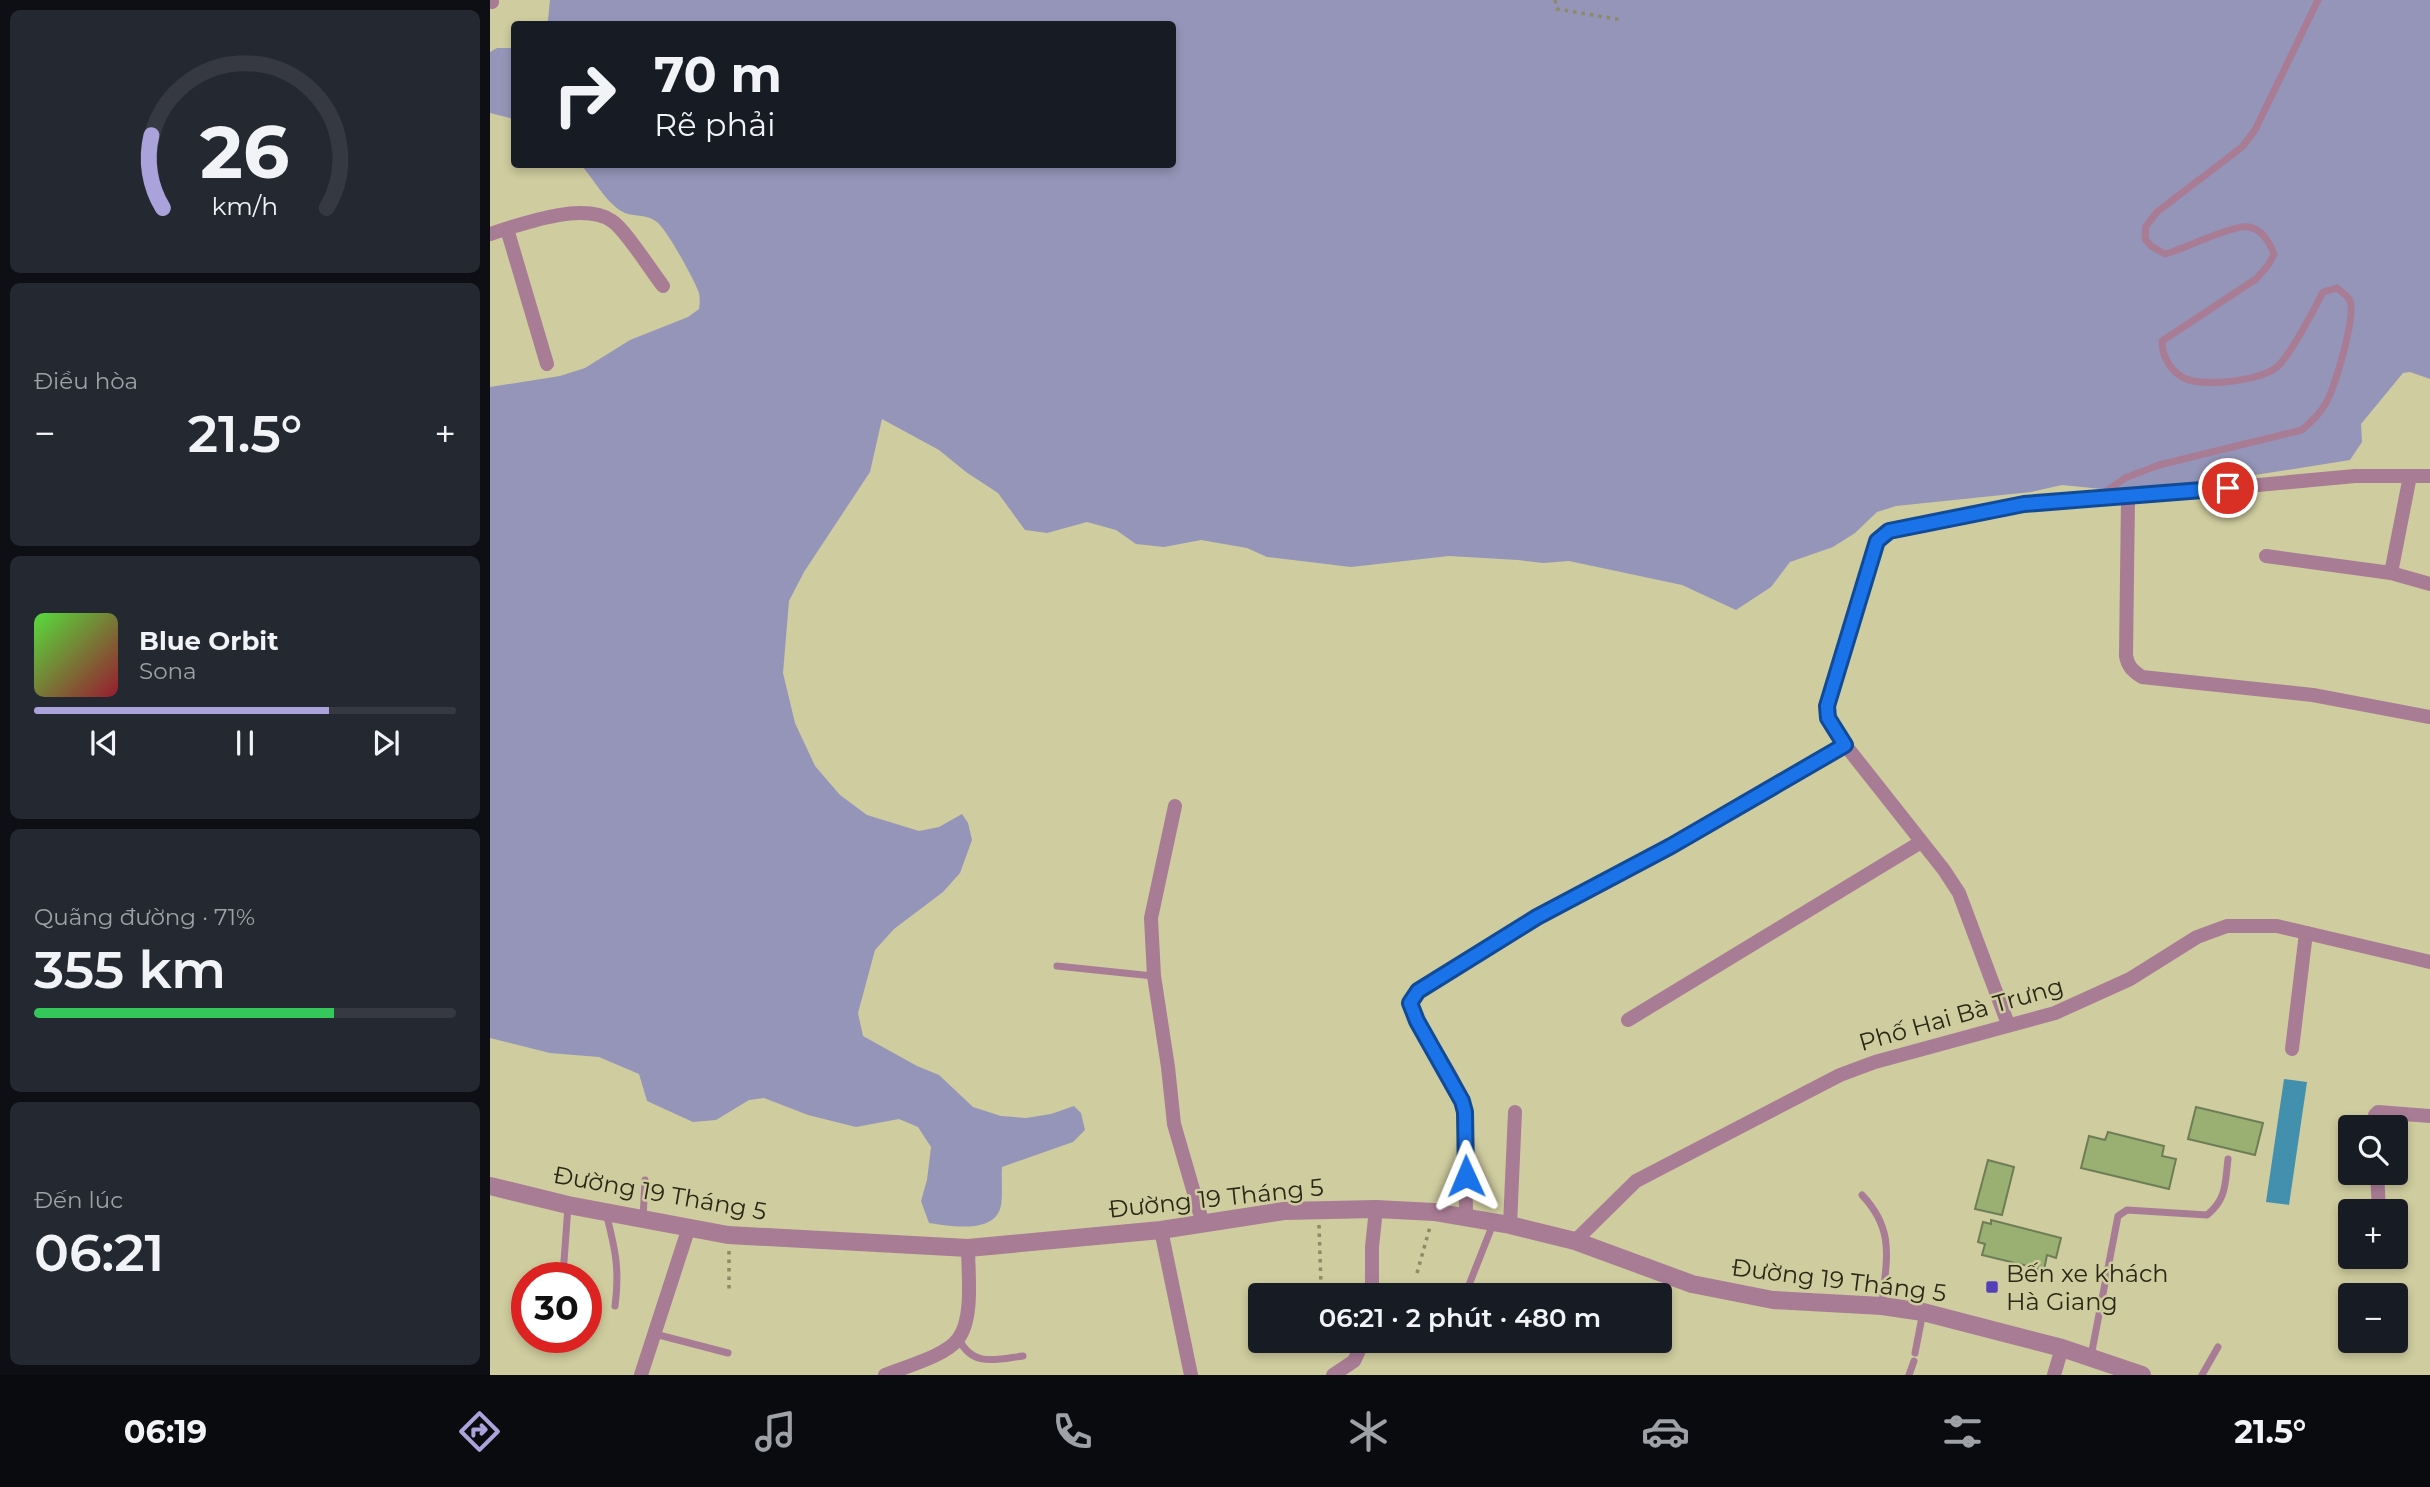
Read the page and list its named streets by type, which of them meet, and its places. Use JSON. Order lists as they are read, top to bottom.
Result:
{
  "streets": {
    "street": ["Phố Hai Bà Trưng", "Đường 19 Tháng 5"]
  },
  "crossings": [
    ["Phố Hai Bà Trưng", "Đường 19 Tháng 5"]
  ],
  "places": {
    "transit": ["Bến xe khách Hà Giang"]
  },
  "page": {
    "turn": ["70 m", "Rẽ phải"],
    "tile": [
      "Điều hòa",
      ["Quãng đường · 71%", "355 km"],
      ["Đến lúc", "06:21"]
    ],
    "heat": ["−", "21.5°", "+"],
    "song": ["Blue Orbit", "Sona"],
    "map_buttons": ["+", "−"],
    "limit": "30",
    "trip": "06:21 · 2 phút · 480 m",
    "tabs": ["06:19", "21.5°"],
    "gauge": ["26", "km/h"]
  }
}
